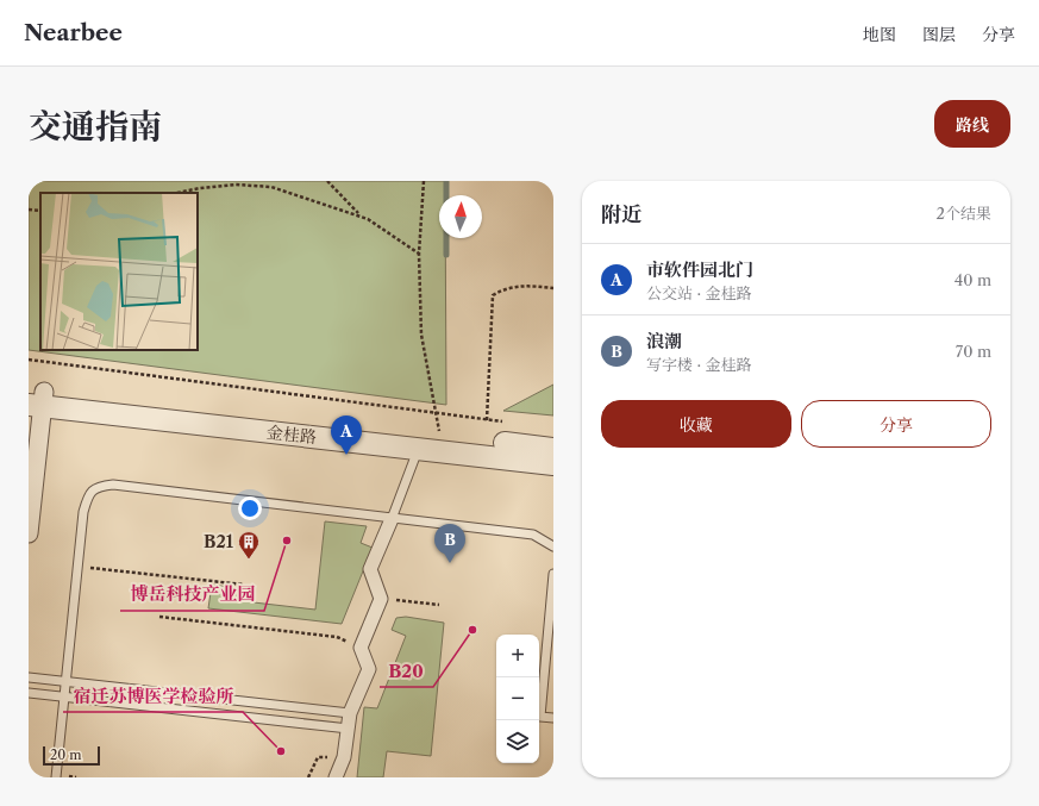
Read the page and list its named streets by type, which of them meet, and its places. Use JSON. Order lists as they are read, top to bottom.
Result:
{
  "streets": {
    "street": ["金桂路"]
  },
  "places": {
    "other": ["博岳科技产业园", "B20", "宿迁苏博医学检验所"],
    "building": ["B21"]
  },
  "scale_bar": "20 m",
  "north": "top",
  "page": {
    "header": "Nearbee",
    "nav": ["地图", "图层", "分享"],
    "title": "交通指南",
    "buttons": [
      "路线",
      ["收藏", "分享"]
    ],
    "heading": ["附近", "2个结果"],
    "list": [
      {
        "mark": "A",
        "name": "市软件园北门",
        "note": "公交站 · 金桂路",
        "value": "40 m"
      },
      {
        "mark": "B",
        "name": "浪潮",
        "note": "写字楼 · 金桂路",
        "value": "70 m"
      }
    ],
    "pins": ["A", "B"],
    "map_buttons": ["+", "−"],
    "scale": "20 m"
  }
}
